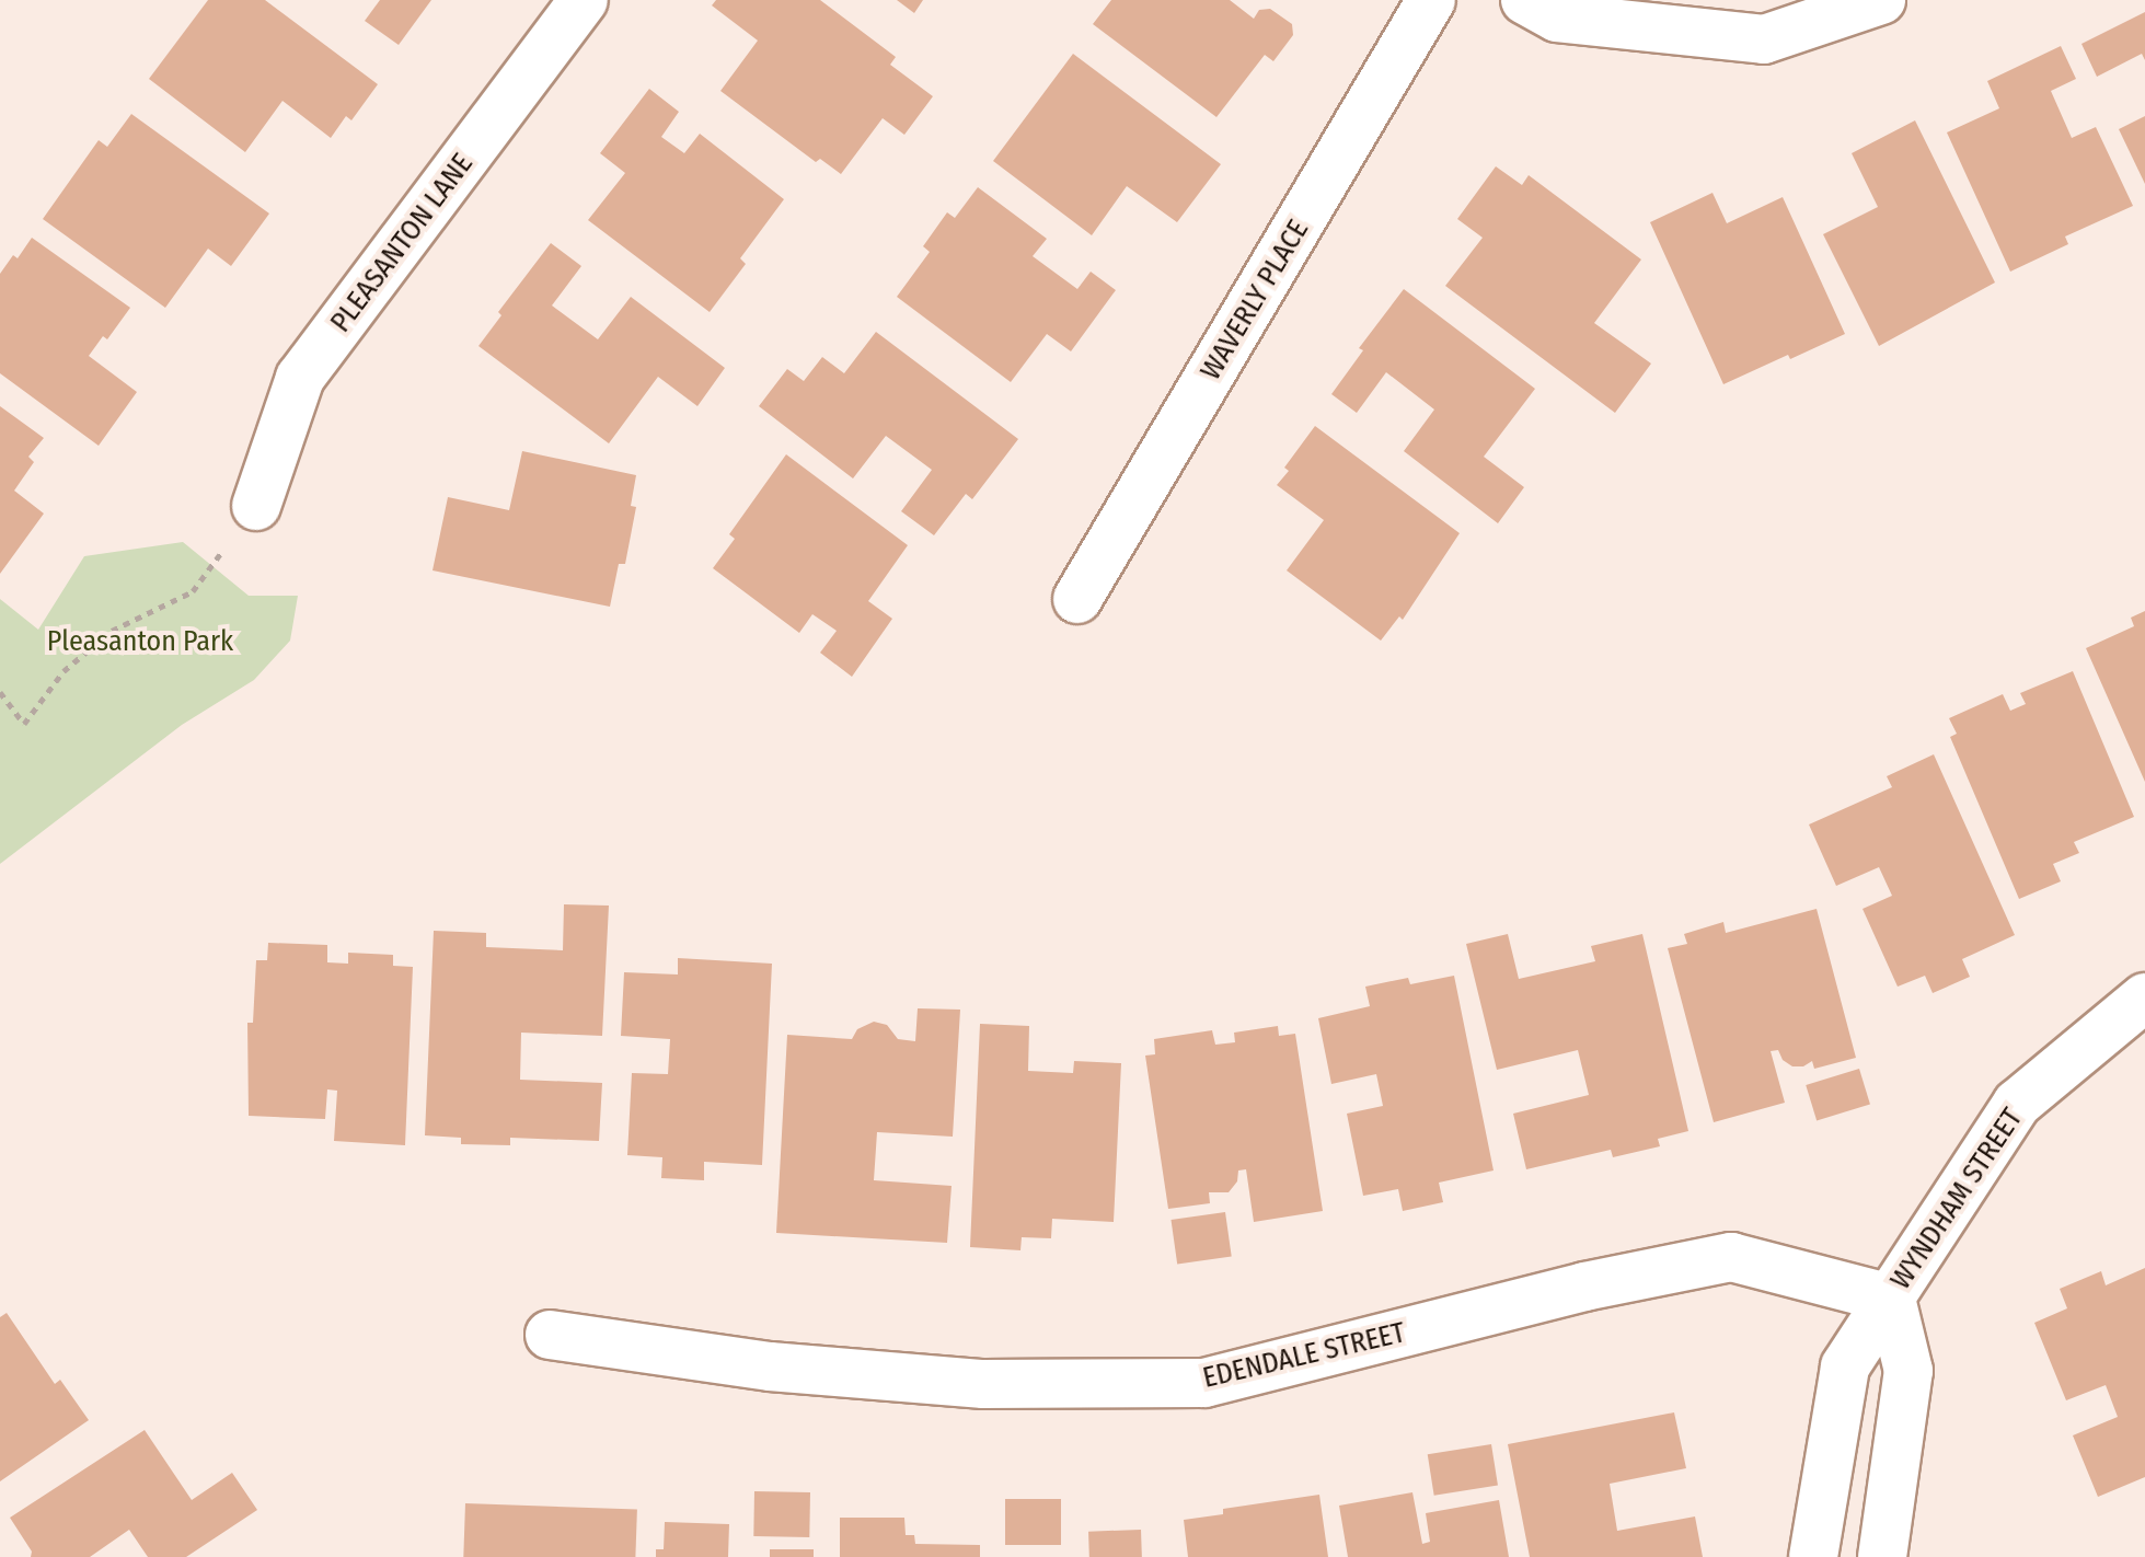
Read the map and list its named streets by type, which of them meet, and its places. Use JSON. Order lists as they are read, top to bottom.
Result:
{
  "streets": {
    "street": [
      "PLEASANTON LANE",
      "WAVERLY PLACE",
      "WYNDHAM STREET",
      "EDENDALE STREET"
    ]
  },
  "crossings": [
    ["WYNDHAM STREET", "EDENDALE STREET"]
  ],
  "parks": ["Pleasanton Park"]
}
